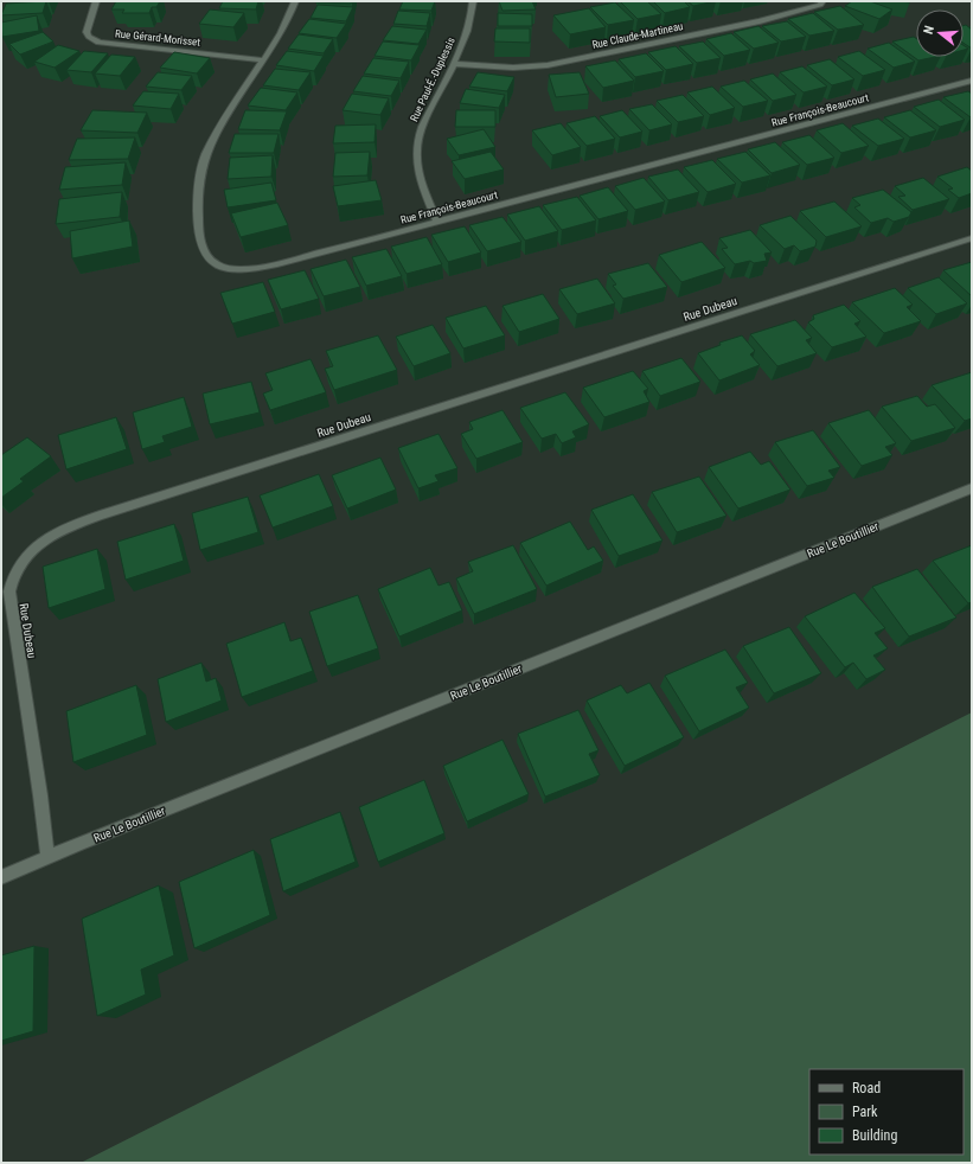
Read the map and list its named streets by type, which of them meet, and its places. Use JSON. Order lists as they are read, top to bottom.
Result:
{
  "streets": {
    "street": [
      "Rue Claude-Martineau",
      "Rue Gérard-Morisset",
      "Rue Paul-É.-Duplessis",
      "Rue François-Beaucourt",
      "Rue Dubeau",
      "Rue Le Boutillier"
    ]
  },
  "crossings": [
    ["Rue Claude-Martineau", "Rue Paul-É.-Duplessis"],
    ["Rue Gérard-Morisset", "Rue François-Beaucourt"],
    ["Rue Paul-É.-Duplessis", "Rue François-Beaucourt"],
    ["Rue Dubeau", "Rue Le Boutillier"]
  ],
  "legend": ["Road", "Park", "Building"],
  "north": "left"
}
